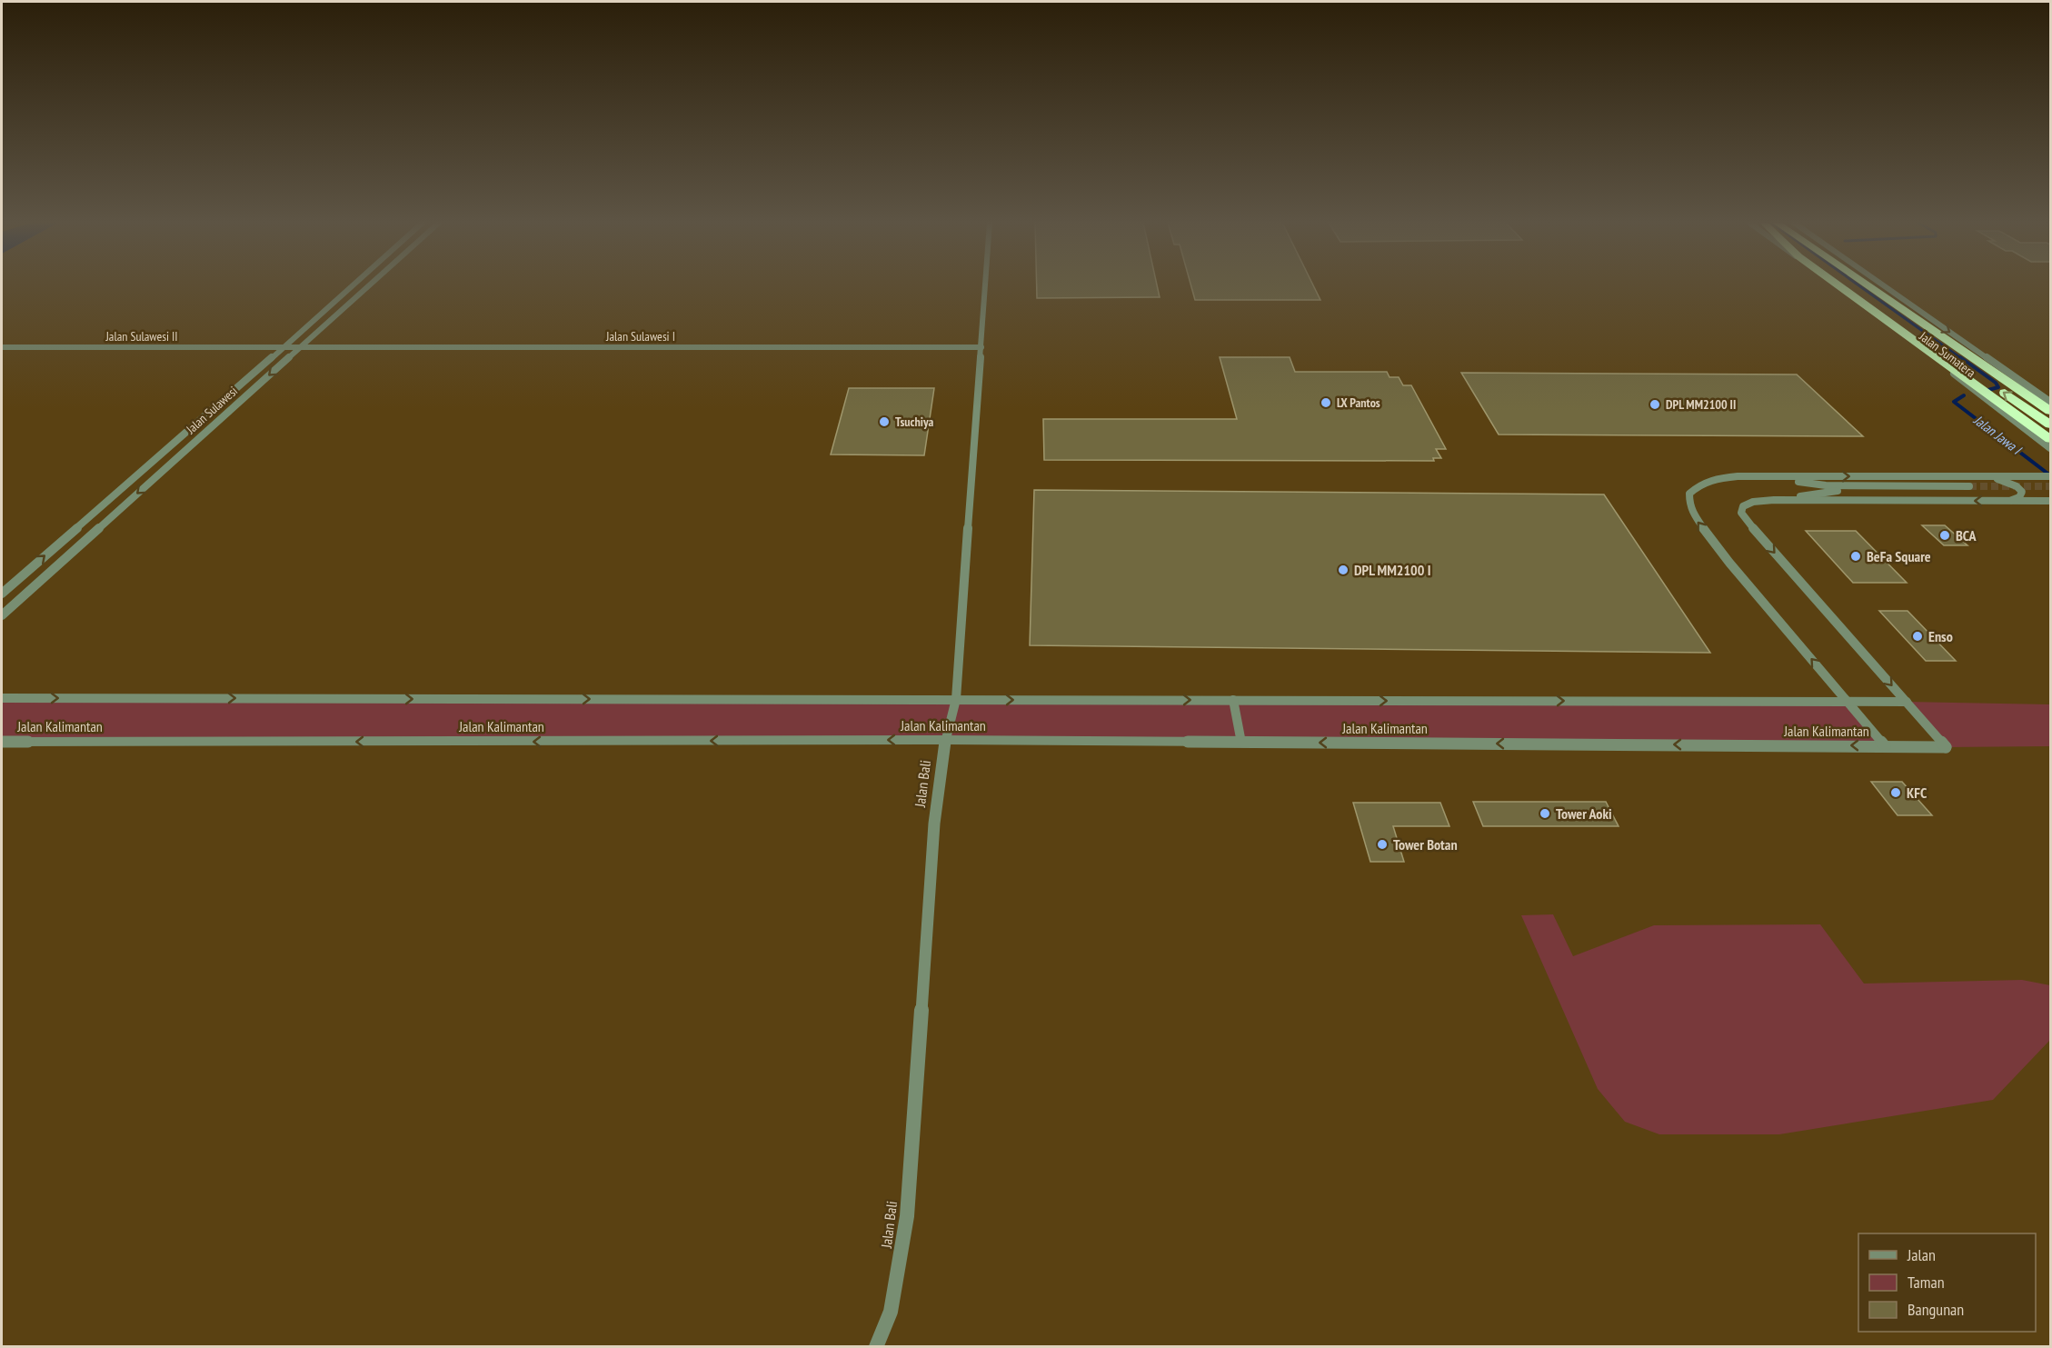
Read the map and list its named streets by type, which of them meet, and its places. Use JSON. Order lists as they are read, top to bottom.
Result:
{
  "streets": {
    "street": [
      "Jalan Sulawesi II",
      "Jalan Sulawesi I",
      "Jalan Sumatera",
      "Jalan Sulawesi",
      "Jalan Kalimantan",
      "Jalan Bali"
    ]
  },
  "crossings": [
    ["Jalan Sulawesi II", "Jalan Sulawesi I"],
    ["Jalan Sulawesi II", "Jalan Sulawesi"],
    ["Jalan Sulawesi I", "Jalan Sulawesi"],
    ["Jalan Sulawesi I", "Jalan Bali"],
    ["Jalan Kalimantan", "Jalan Bali"]
  ],
  "water": ["Jalan Jawa I"],
  "places": [
    "LX Pantos",
    "DPL MM2100 II",
    "Tsuchiya",
    "BCA",
    "BeFa Square",
    "DPL MM2100 I",
    "Enso",
    "KFC",
    "Tower Aoki",
    "Tower Botan"
  ],
  "legend": ["Jalan", "Taman", "Bangunan"]
}
